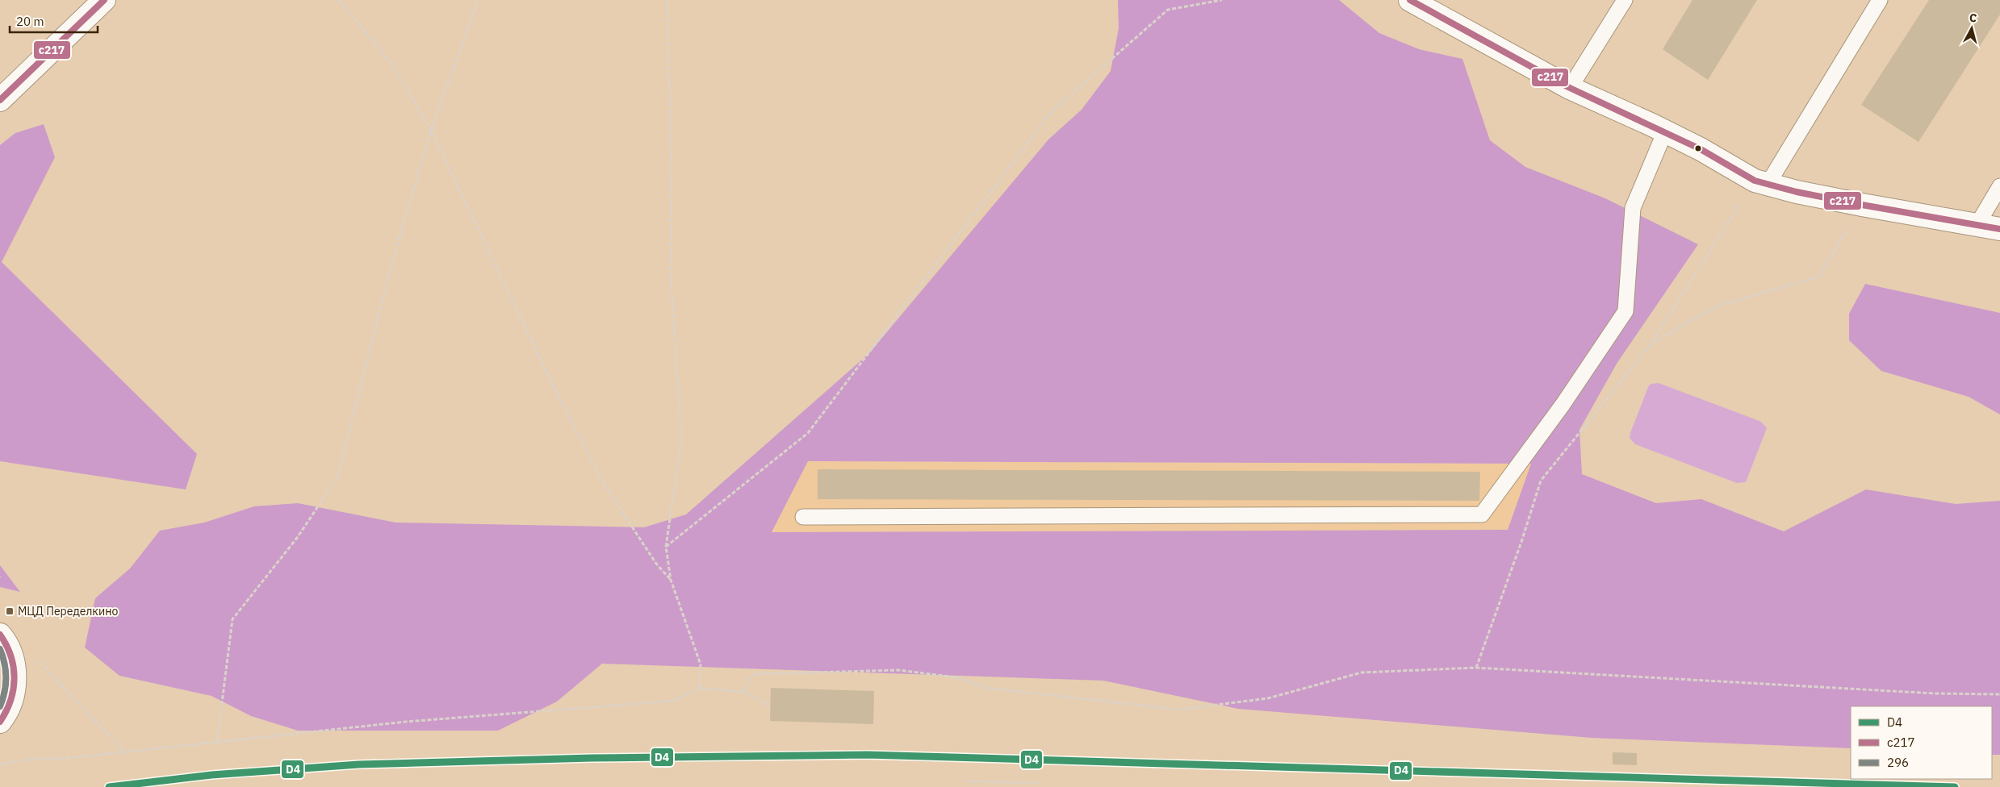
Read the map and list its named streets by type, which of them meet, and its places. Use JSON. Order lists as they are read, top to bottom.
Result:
{
  "places": {
    "transit": ["МЦД Переделкино"]
  },
  "lines": ["transit line с217", "transit line 296", "transit line D4"],
  "legend": ["D4", "с217", "296"],
  "scale_bar": "20 m",
  "north": "top"
}
